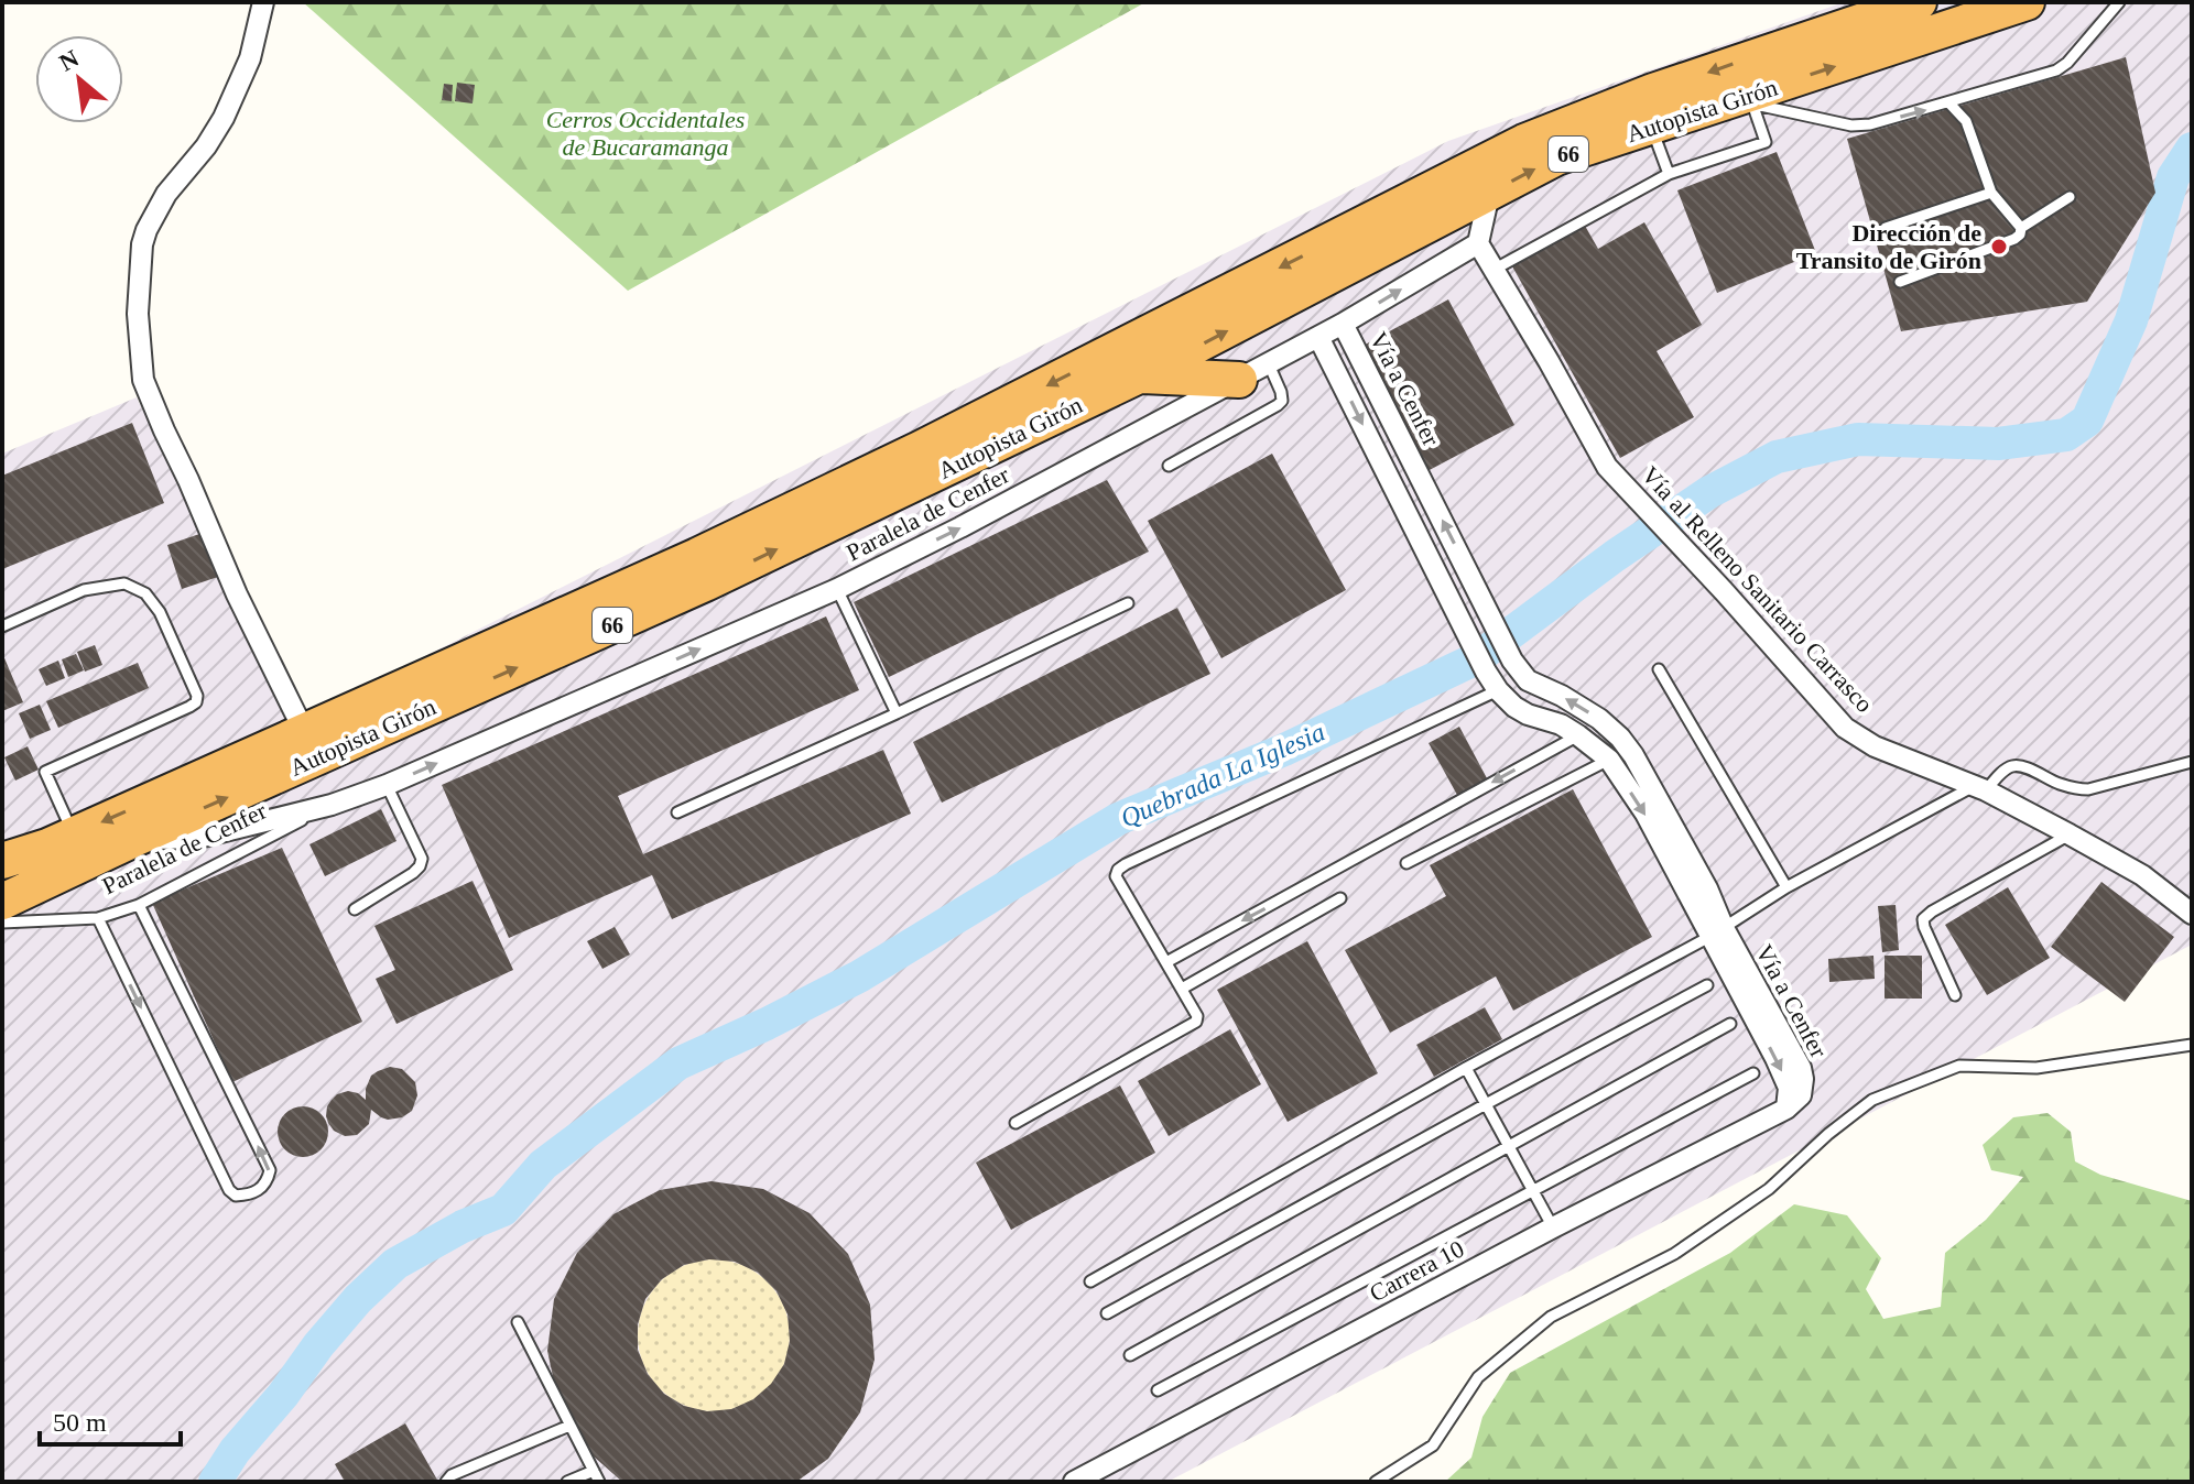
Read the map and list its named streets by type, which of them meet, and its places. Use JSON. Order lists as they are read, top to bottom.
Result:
{
  "streets": {
    "highway": ["Autopista Girón", "66"],
    "street": [
      "Vía a Cenfer",
      "Paralela de Cenfer",
      "Vía al Relleno Sanitario Carrasco",
      "Carrera 10"
    ]
  },
  "crossings": [
    ["Autopista Girón", "Paralela de Cenfer"],
    ["Vía a Cenfer", "Paralela de Cenfer"],
    ["Vía a Cenfer", "Carrera 10"],
    ["Paralela de Cenfer", "Vía al Relleno Sanitario Carrasco"]
  ],
  "one_way": ["Paralela de Cenfer"],
  "water": ["Quebrada La Iglesia"],
  "parks": ["Cerros Occidentales de Bucaramanga"],
  "places": ["Dirección de Transito de Girón"],
  "scale_bar": "50 m",
  "north": "top left"
}
